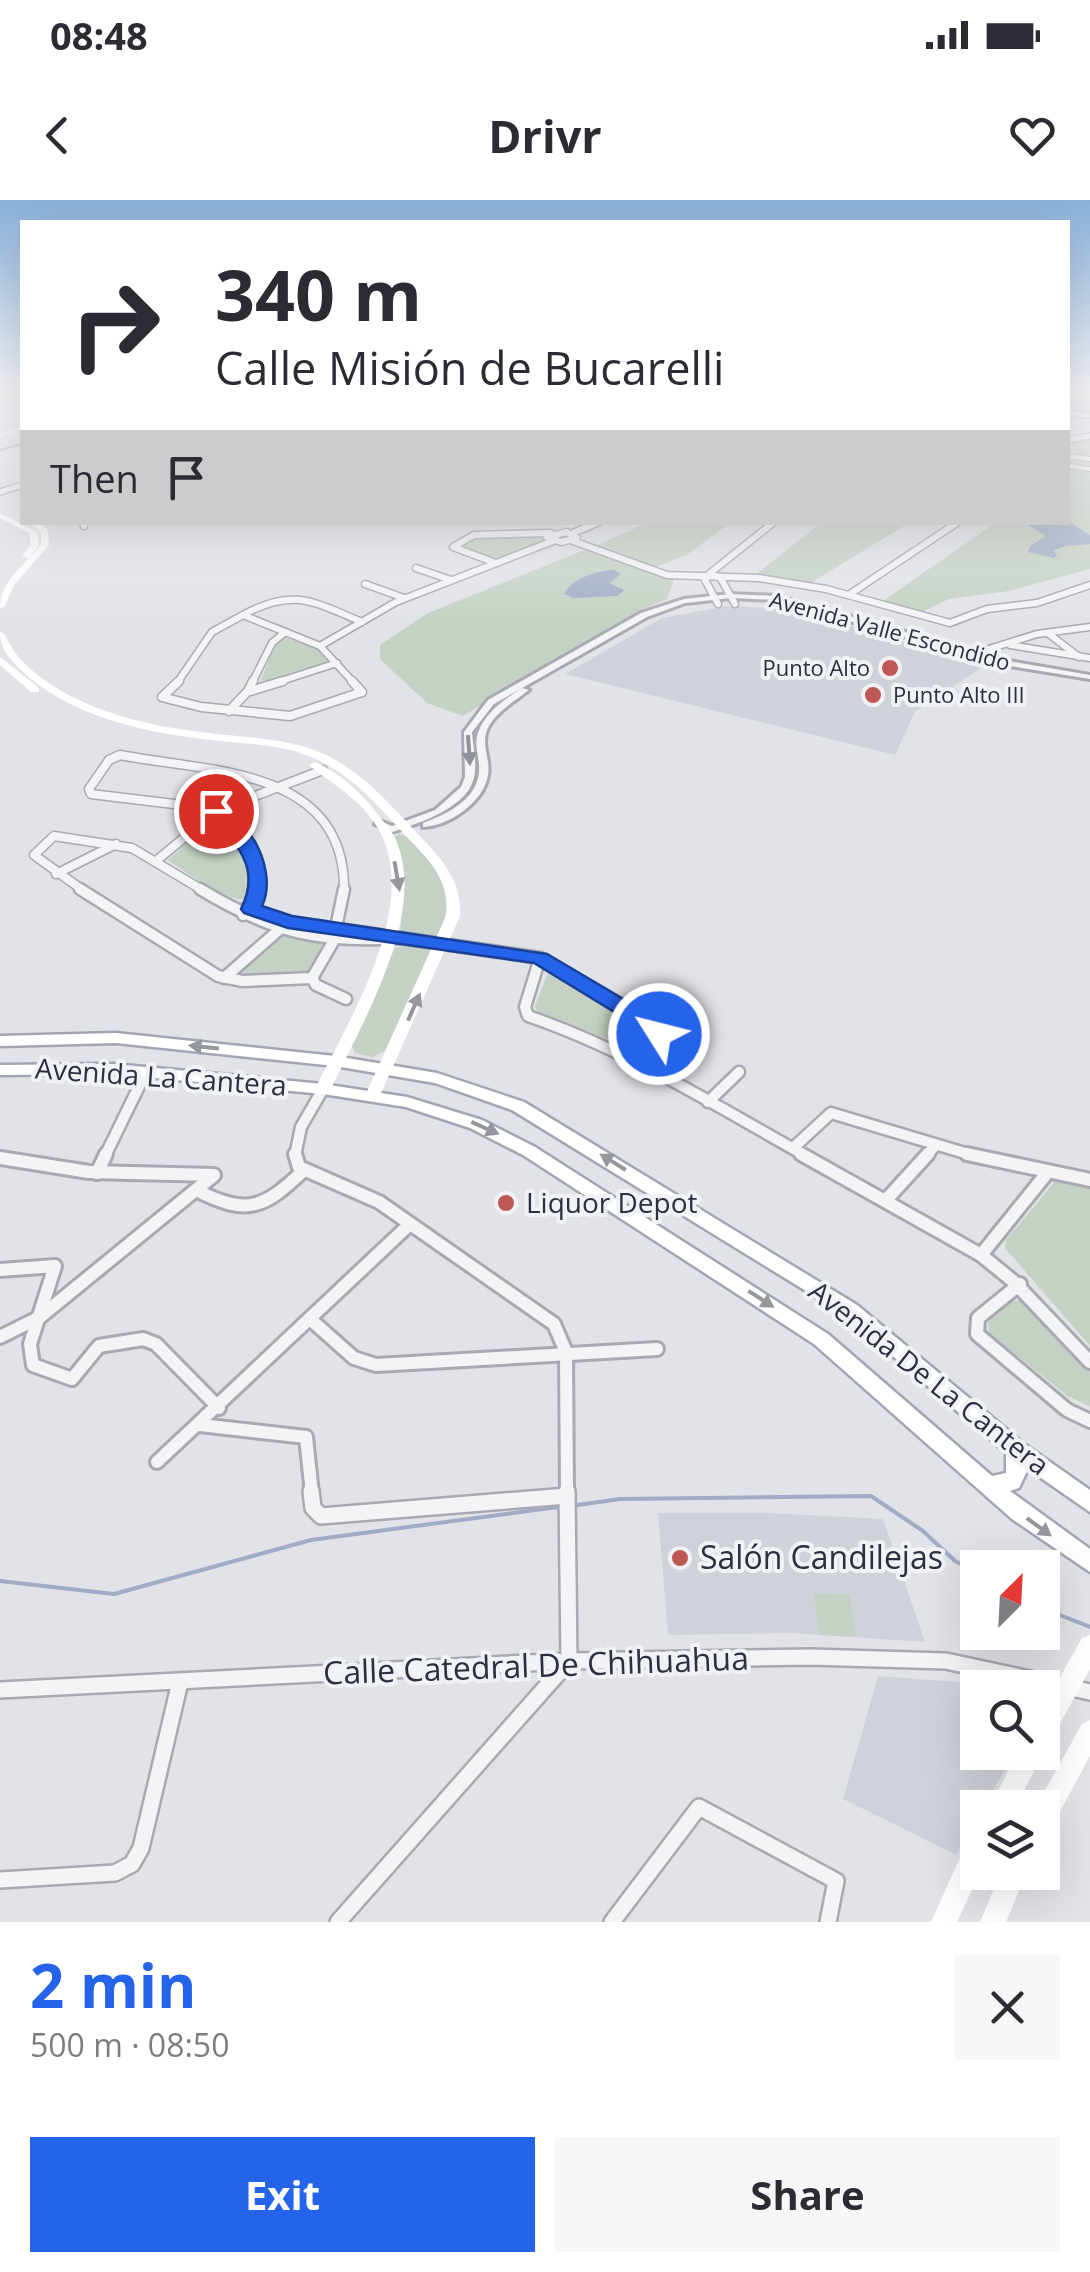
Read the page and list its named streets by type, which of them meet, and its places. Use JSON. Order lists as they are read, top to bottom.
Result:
{
  "streets": {
    "main road": ["Avenida La Cantera", "Avenida De La Cantera"],
    "street": ["Avenida Valle Escondido", "Calle Catedral De Chihuahua"]
  },
  "crossings": [
    ["Avenida La Cantera", "Avenida De La Cantera"]
  ],
  "places": [
    "Punto Alto",
    "Punto Alto III",
    "Liquor Depot",
    "Salón Candilejas"
  ],
  "north": "top right",
  "page": {
    "status": "08:48",
    "header": "Drivr",
    "turn": ["340 m", "Calle Misión de Bucarelli"],
    "then": "Then",
    "heading": ["2 min", "500 m · 08:50"],
    "buttons": ["Exit", "Share"]
  }
}
